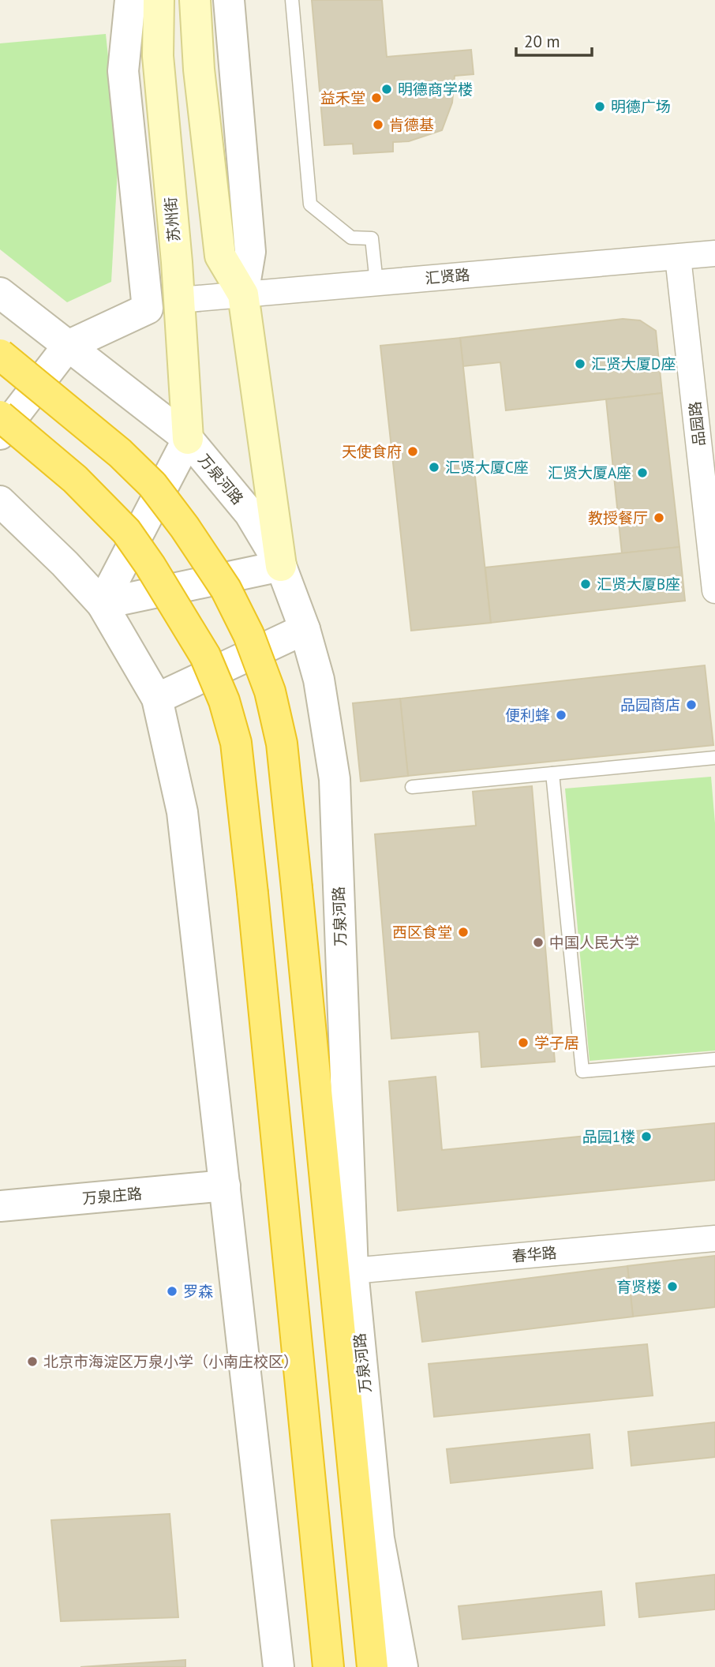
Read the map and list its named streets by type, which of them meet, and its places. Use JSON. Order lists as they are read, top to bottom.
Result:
{
  "streets": {
    "highway": ["万泉河路"],
    "main road": ["苏州街"],
    "street": [
      "汇贤路",
      "品园路",
      "万泉庄路",
      "春华路"
    ]
  },
  "crossings": [
    ["苏州街", "汇贤路"],
    ["苏州街", "万泉河路"],
    ["汇贤路", "品园路"],
    ["万泉河路", "春华路"]
  ],
  "places": [
    "明德商学楼",
    "益禾堂",
    "明德广场",
    "肯德基",
    "汇贤大厦D座",
    "天使食府",
    "汇贤大厦C座",
    "汇贤大厦A座",
    "教授餐厅",
    "汇贤大厦B座",
    "品园商店",
    "便利蜂",
    "西区食堂",
    "中国人民大学",
    "学子居",
    "品园1楼",
    "育贤楼",
    "罗森",
    "北京市海淀区万泉小学（小南庄校区）"
  ],
  "scale_bar": "20 m"
}
